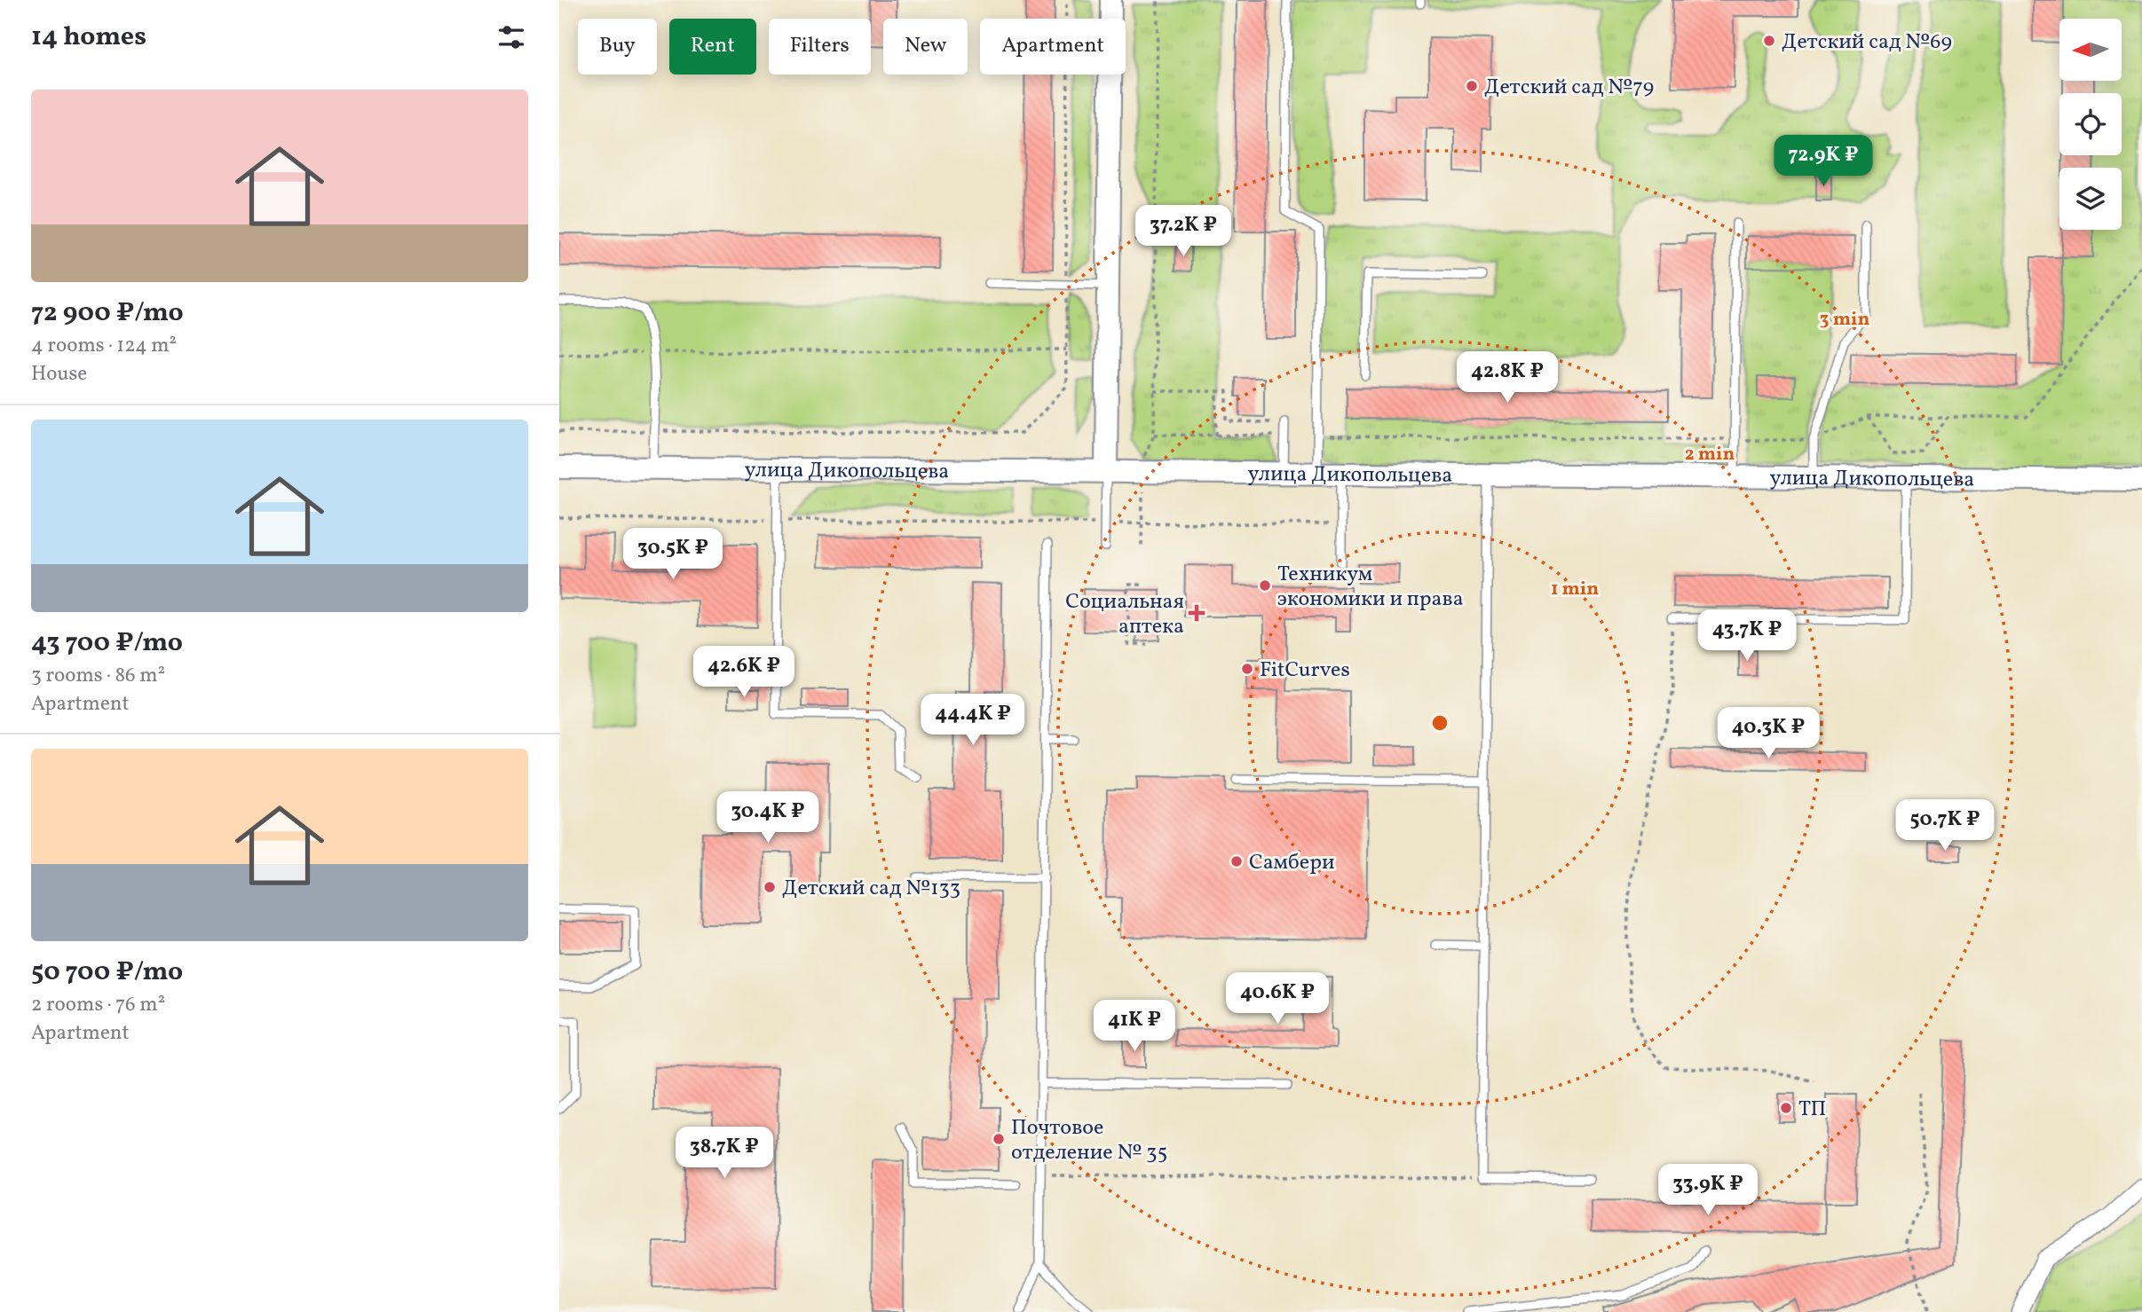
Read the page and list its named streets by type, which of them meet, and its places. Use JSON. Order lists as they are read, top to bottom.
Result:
{
  "streets": {
    "street": ["улица Дикопольцева"]
  },
  "places": {
    "other": [
      "Детский сад №69",
      "Детский сад №79",
      "Техникум экономики и права",
      "FitCurves",
      "Самбери",
      "Детский сад №133",
      "ТП",
      "Почтовое отделение № 35"
    ],
    "health": ["Социальная аптека"]
  },
  "north": "left",
  "page": {
    "heading": "14 homes",
    "chip": [
      "Buy",
      "Rent",
      "Filters",
      "New",
      "Apartment"
    ],
    "list": [
      {
        "name": "72 900 ₽/mo",
        "note": "4 rooms · 124 m² · House"
      },
      {
        "name": "43 700 ₽/mo",
        "note": "3 rooms · 86 m² · Apartment"
      },
      {
        "name": "50 700 ₽/mo",
        "note": "2 rooms · 76 m² · Apartment"
      }
    ],
    "price": [
      "72.9K ₽",
      "37.2K ₽",
      "42.8K ₽",
      "30.5K ₽",
      "43.7K ₽",
      "42.6K ₽",
      "44.4K ₽",
      "40.3K ₽",
      "30.4K ₽",
      "50.7K ₽",
      "40.6K ₽",
      "41K ₽",
      "38.7K ₽",
      "33.9K ₽"
    ]
  },
  "rings": ["3 min", "2 min", "1 min"]
}
